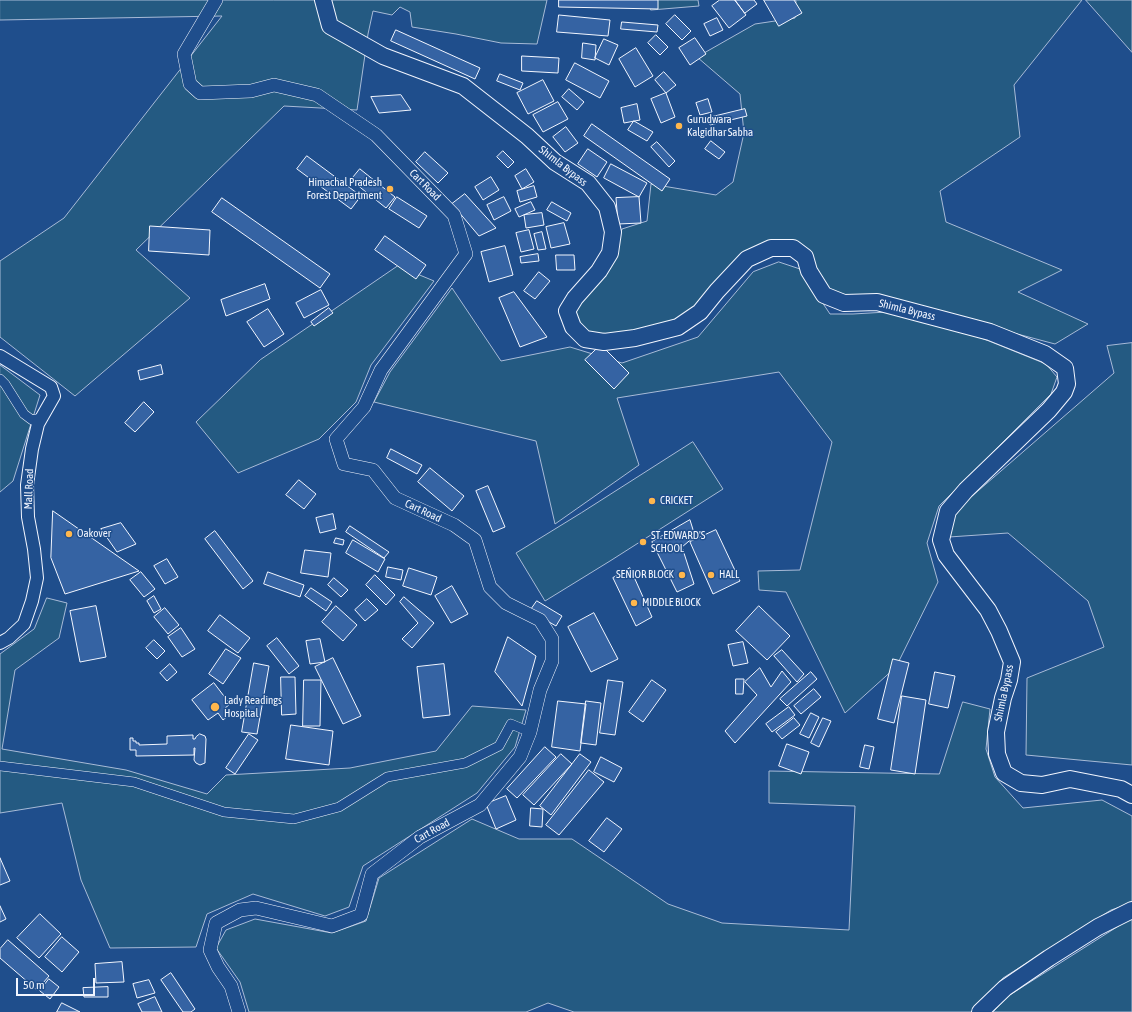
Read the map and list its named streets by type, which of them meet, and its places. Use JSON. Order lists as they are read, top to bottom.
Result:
{
  "streets": {
    "highway": ["Shimla Bypass"],
    "main road": ["Cart Road"],
    "street": ["Mall Road"]
  },
  "places": [
    "Gurudwara Kalgidhar Sabha",
    "Himachal Pradesh Forest Department",
    "CRICKET",
    "Oakover",
    "ST. EDWARD'S SCHOOL",
    "SENIOR BLOCK",
    "HALL",
    "MIDDLE BLOCK",
    "Lady Readings Hospital"
  ],
  "scale_bar": "50 m"
}
